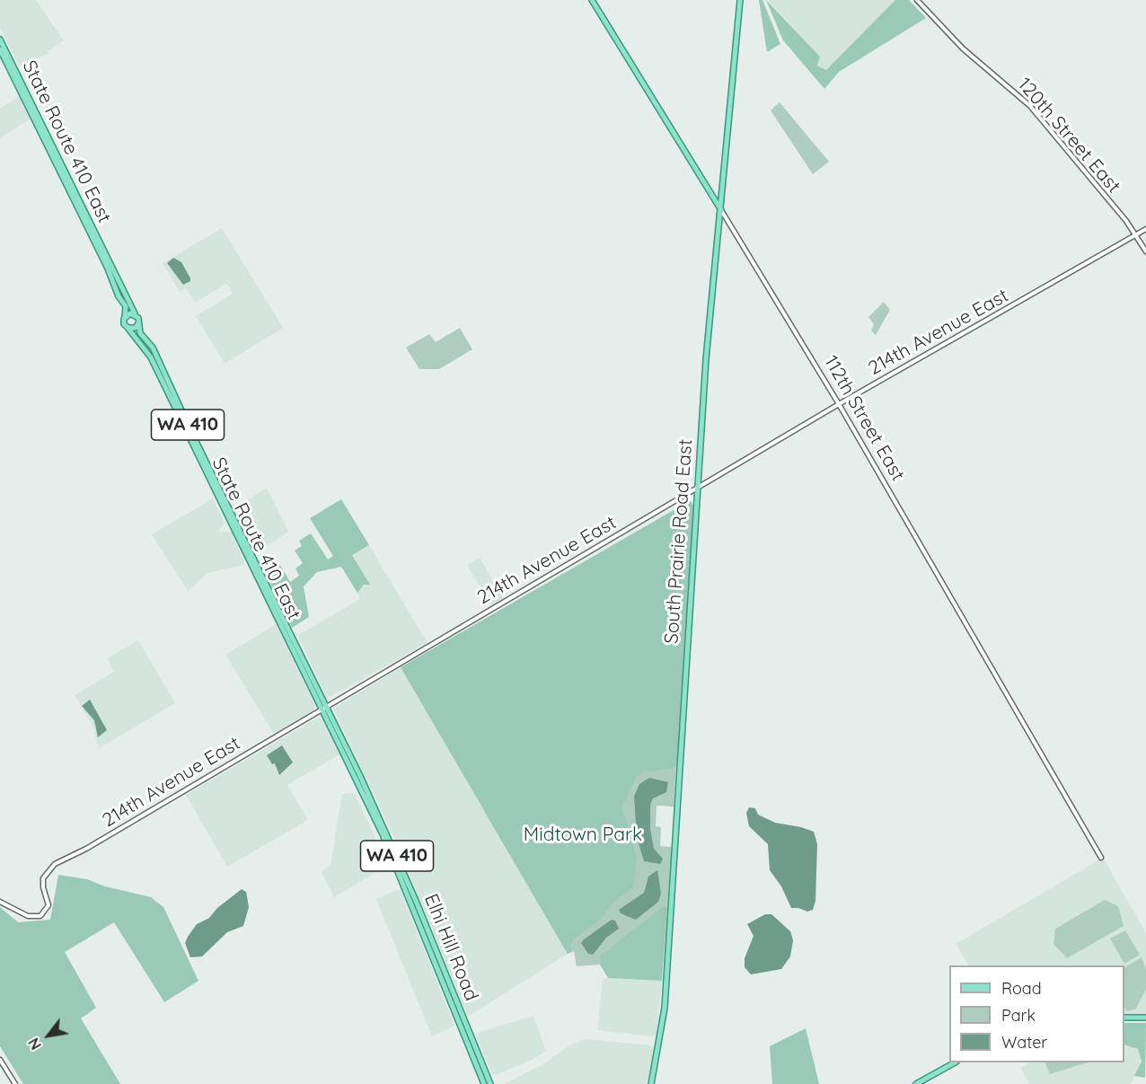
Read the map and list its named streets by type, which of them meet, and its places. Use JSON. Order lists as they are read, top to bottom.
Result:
{
  "streets": {
    "main road": [
      "State Route 410 East",
      "112th Street East",
      "WA 410",
      "South Prairie Road East",
      "Elhi Hill Road"
    ],
    "street": ["120th Street East", "214th Avenue East"]
  },
  "crossings": [
    ["120th Street East", "214th Avenue East"],
    ["State Route 410 East", "214th Avenue East"],
    ["State Route 410 East", "WA 410"],
    ["State Route 410 East", "Elhi Hill Road"],
    ["214th Avenue East", "112th Street East"],
    ["214th Avenue East", "South Prairie Road East"],
    ["214th Avenue East", "Elhi Hill Road"],
    ["112th Street East", "South Prairie Road East"]
  ],
  "parks": ["Midtown Park"],
  "legend": ["Road", "Park", "Water"],
  "north": "bottom left"
}
